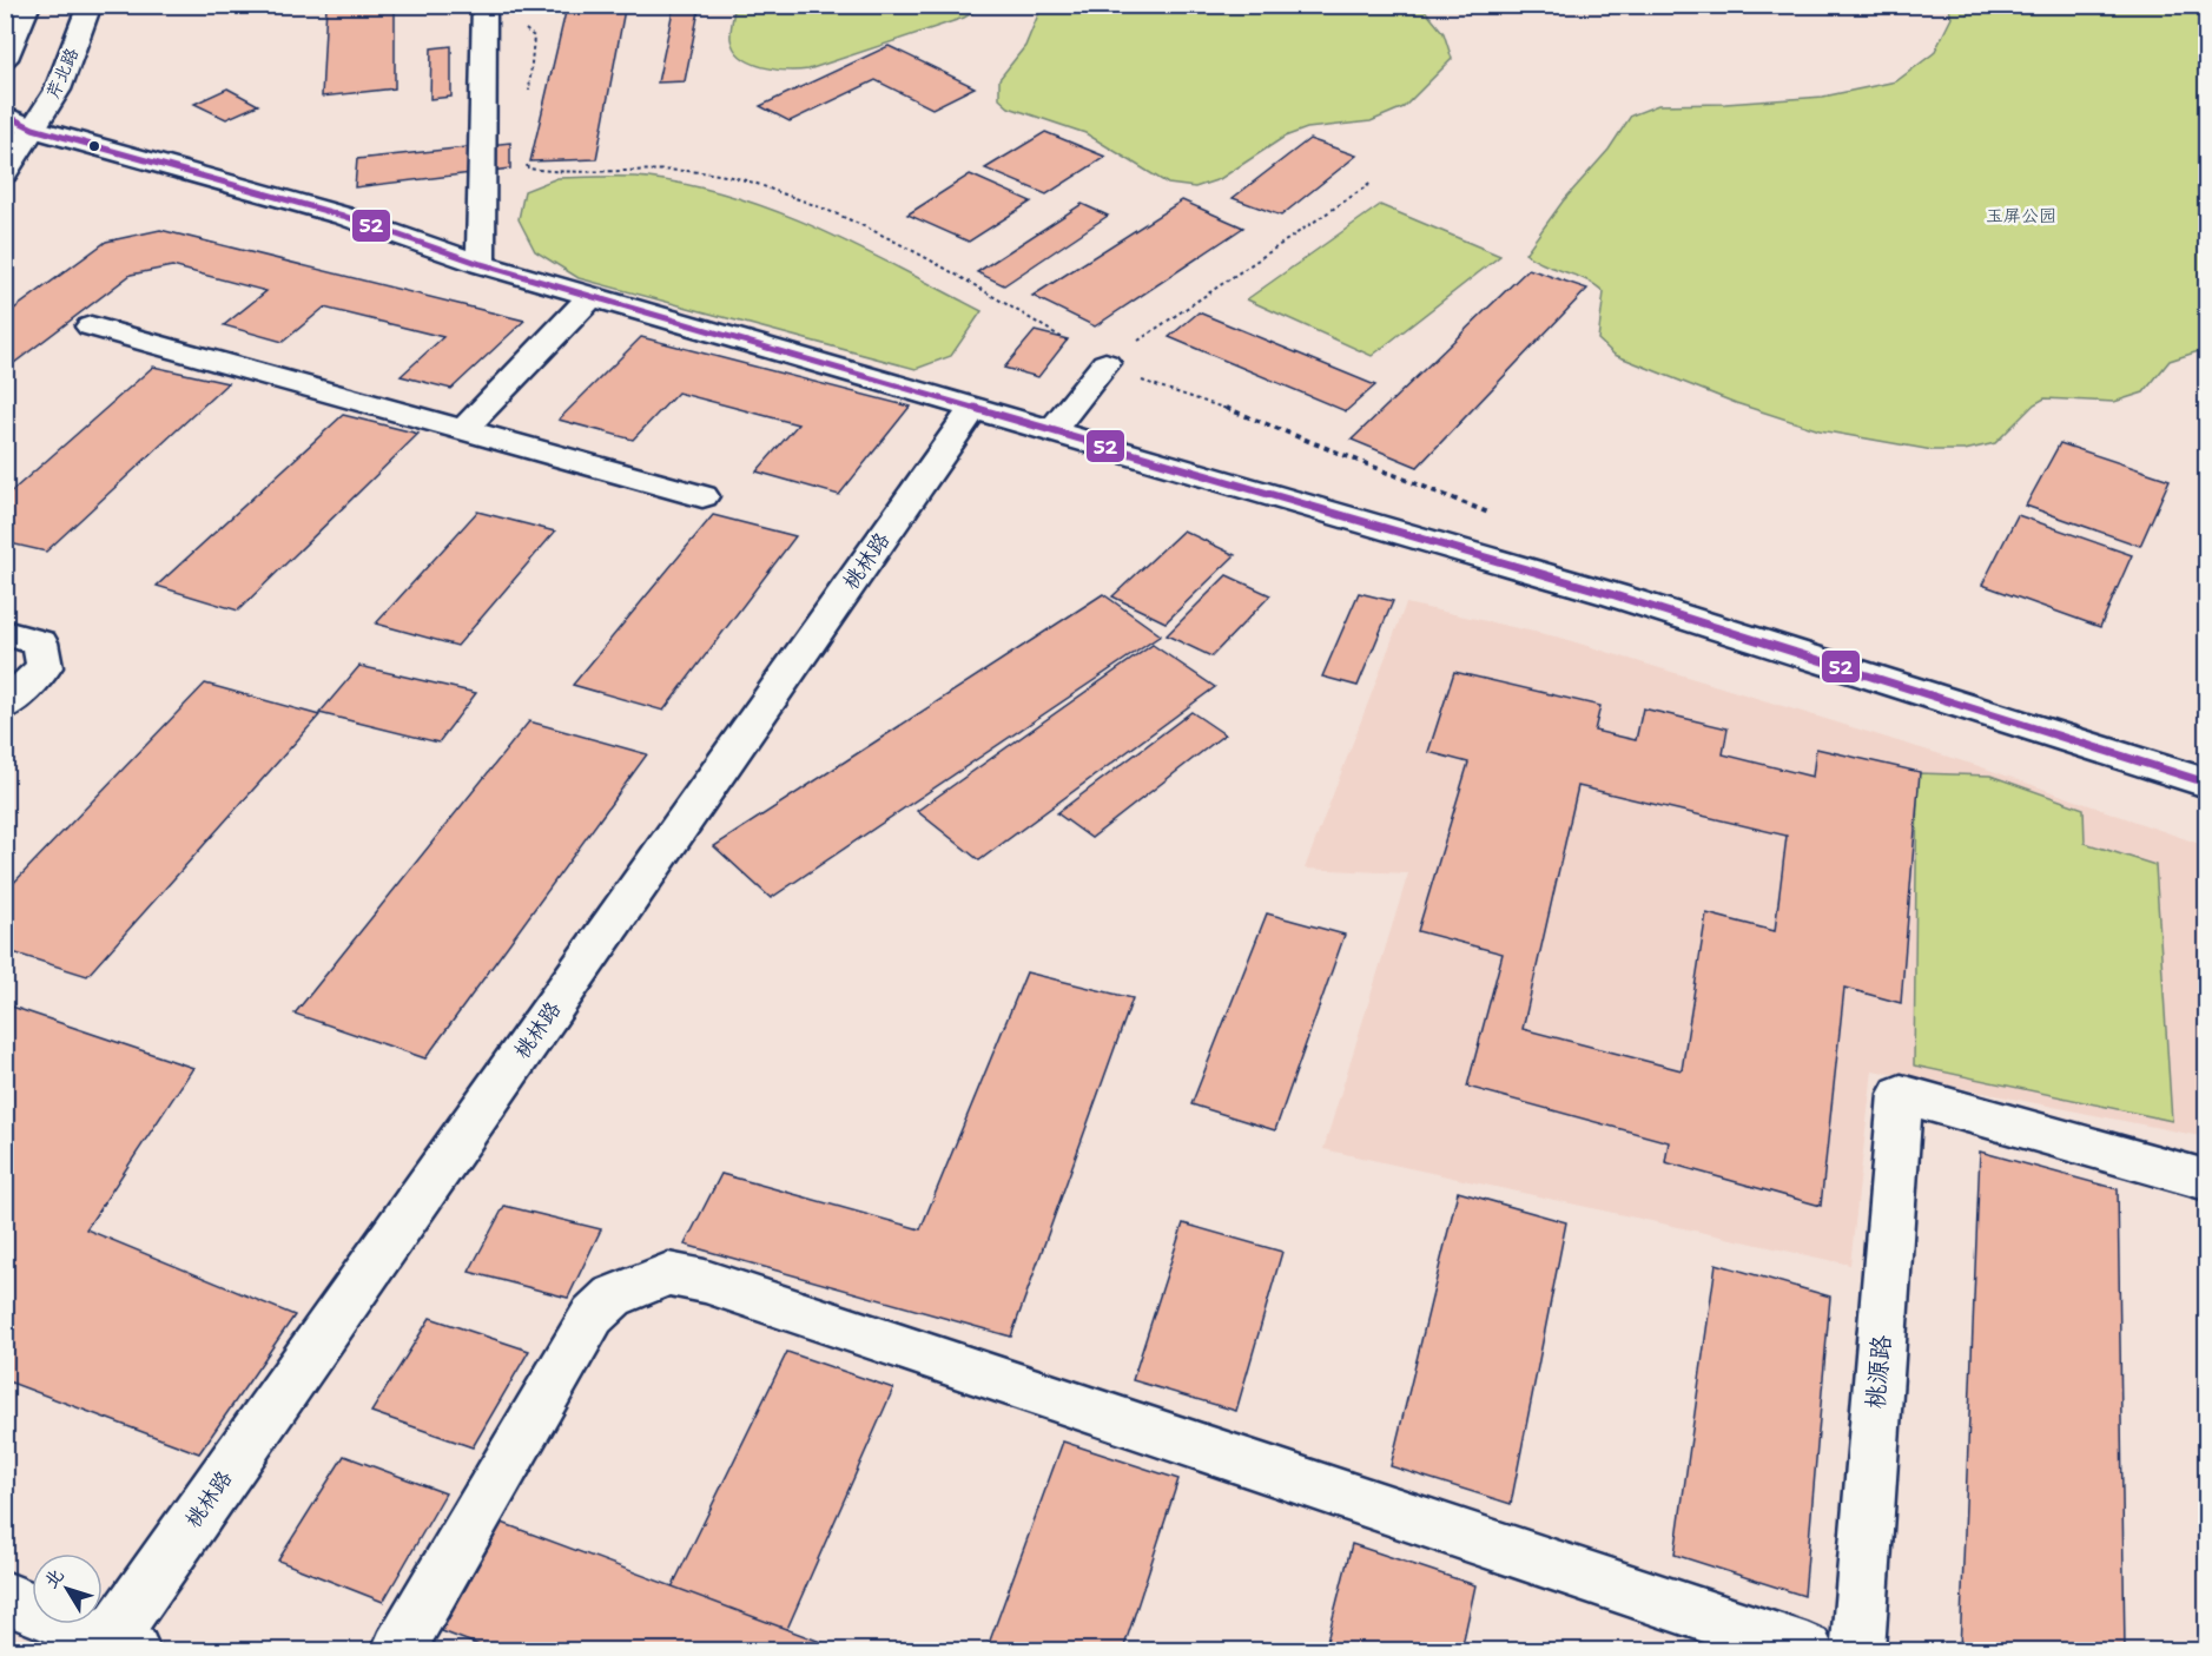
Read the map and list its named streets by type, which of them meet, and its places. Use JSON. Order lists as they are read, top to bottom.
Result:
{
  "streets": {
    "street": ["芹北路", "桃林路", "桃源路"]
  },
  "parks": ["玉屏公园"],
  "lines": ["transit line 52"],
  "north": "top left"
}
